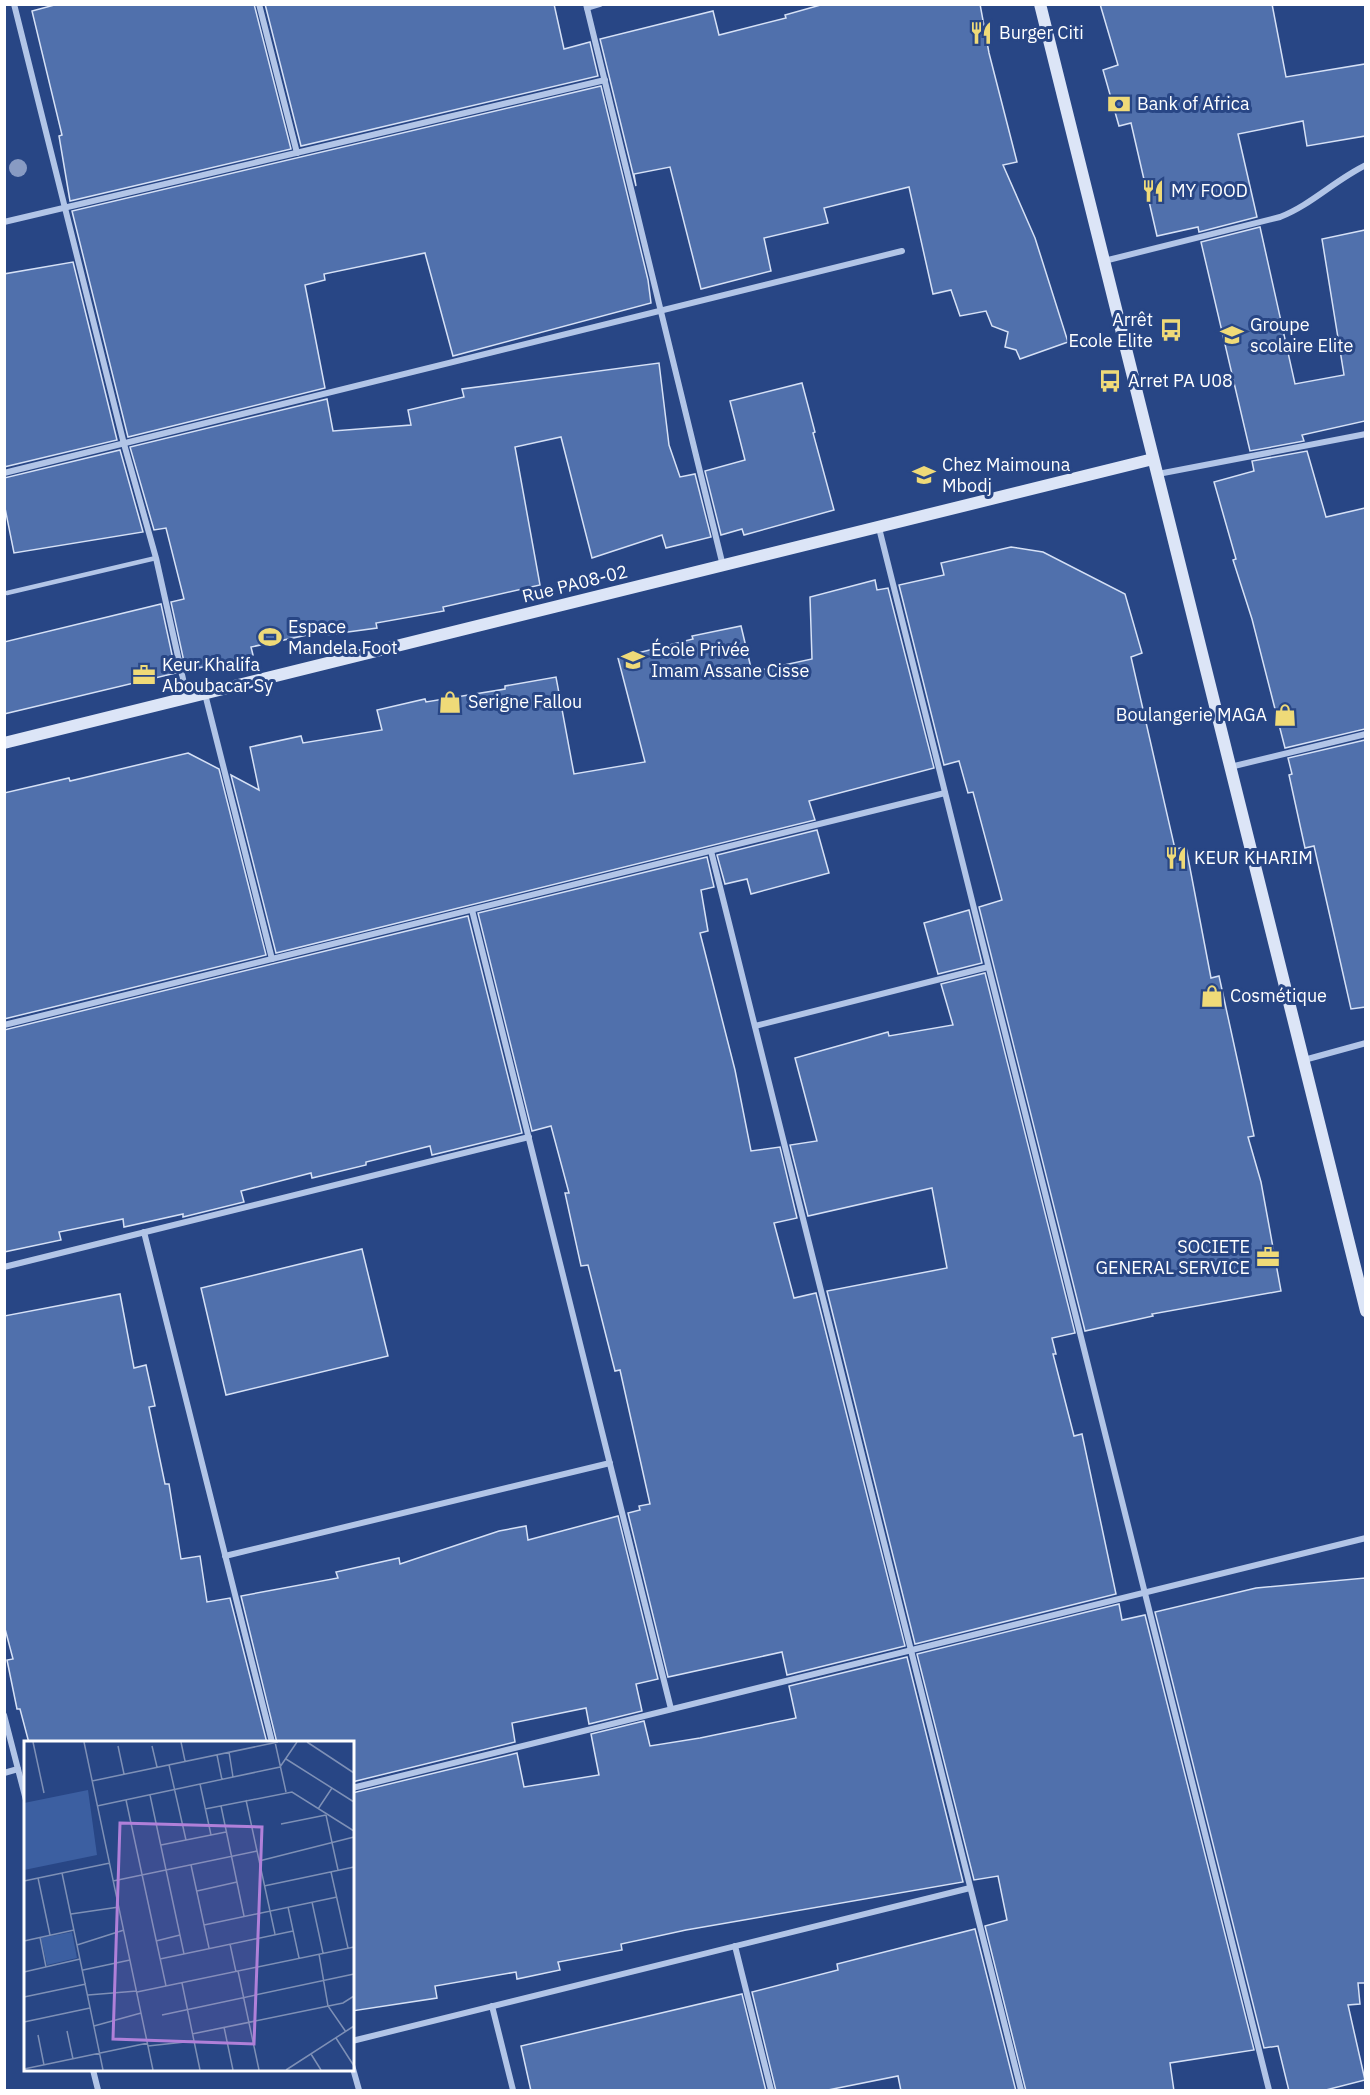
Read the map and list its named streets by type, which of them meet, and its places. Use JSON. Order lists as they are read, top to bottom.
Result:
{
  "streets": {
    "street": ["Rue PA08-02"]
  },
  "places": {
    "restaurant": ["Burger Citi", "MY FOOD", "KEUR KHARIM"],
    "bank": ["Bank of Africa"],
    "bus stop": ["Arrêt Ecole Elite", "Arret PA U08"],
    "school or university": ["Groupe scolaire Elite", "Chez Maimouna Mbodj", "École Privée Imam Assane Cisse"],
    "sports": ["Espace Mandela Foot"],
    "office": ["Keur Khalifa Aboubacar Sy", "SOCIETE GENERAL SERVICE"],
    "shop": ["Serigne Fallou", "Boulangerie MAGA", "Cosmétique"]
  }
}
